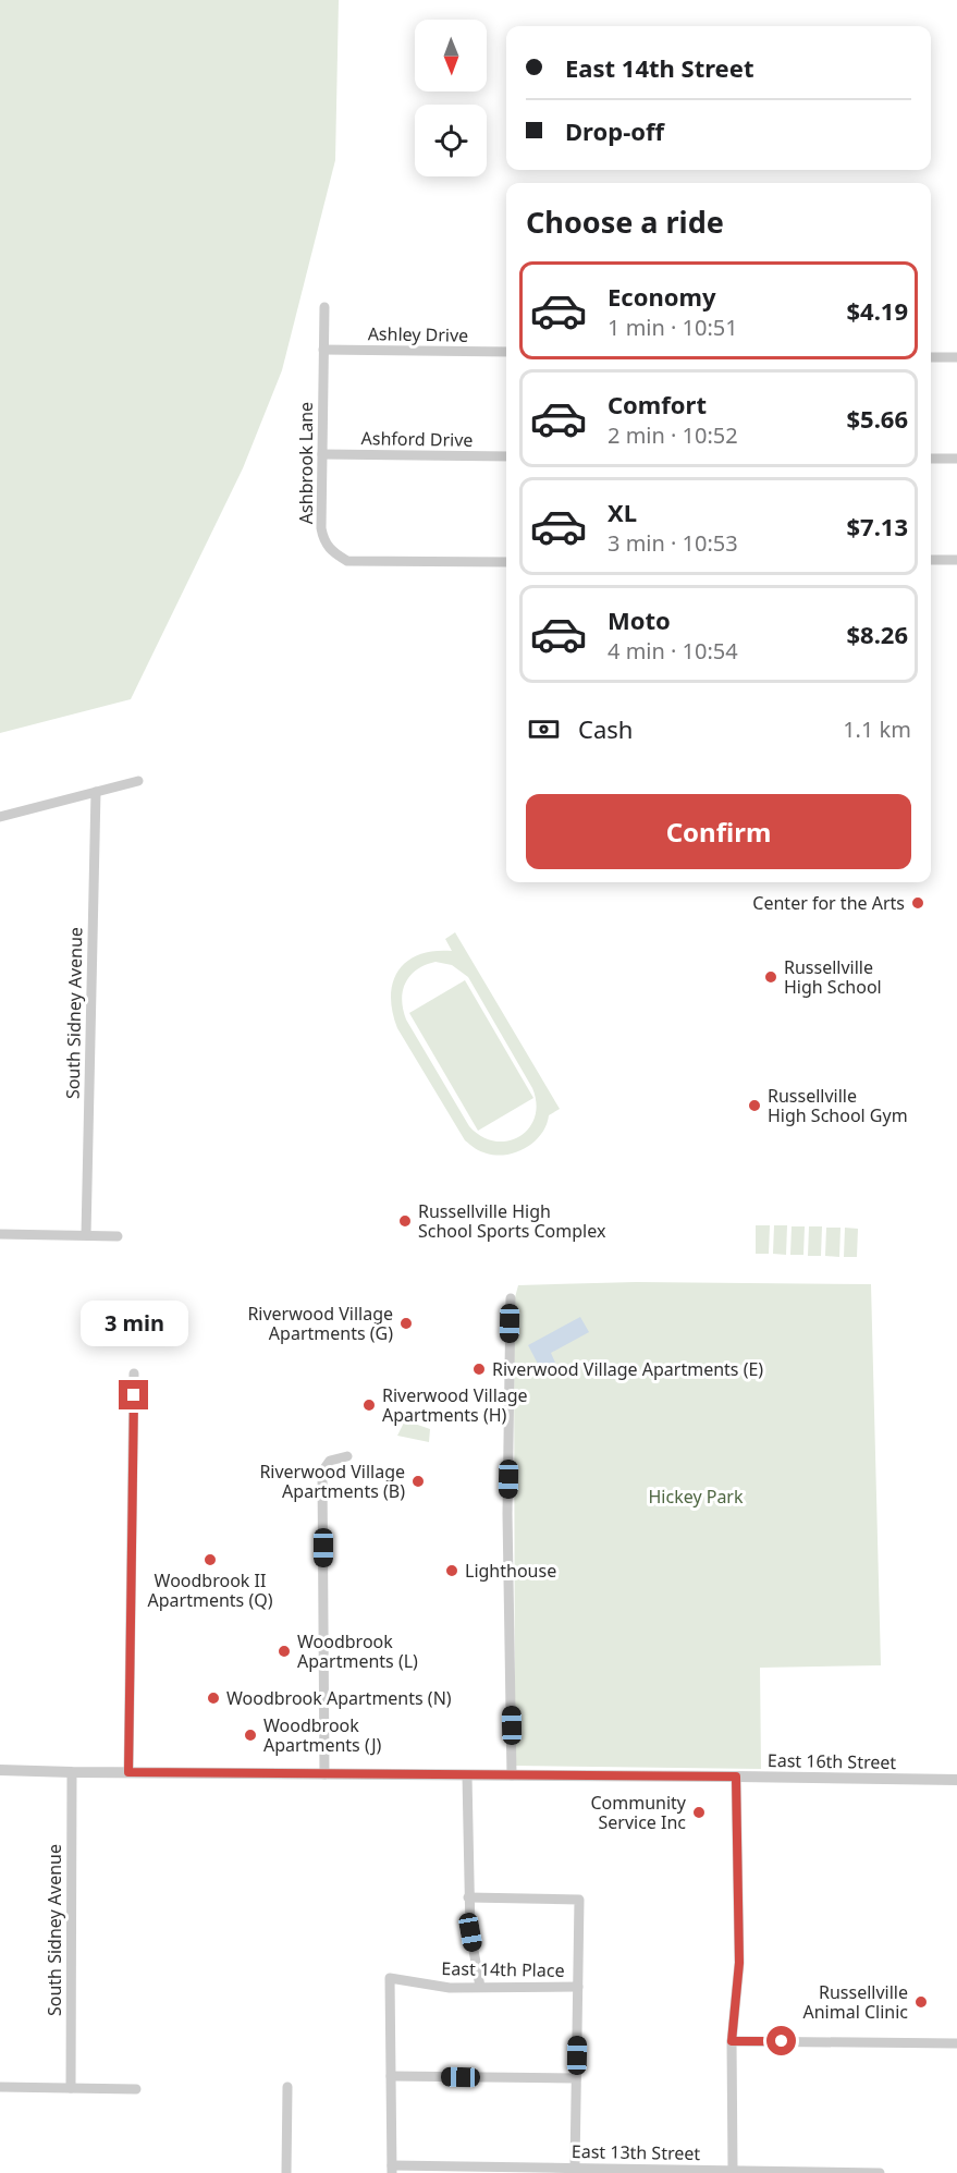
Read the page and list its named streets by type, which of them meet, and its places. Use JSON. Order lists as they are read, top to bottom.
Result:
{
  "streets": {
    "street": [
      "Ashley Drive",
      "Ashford Drive",
      "Ashbrook Lane",
      "South Sidney Avenue",
      "East 16th Street",
      "East 14th Place",
      "East 13th Street"
    ]
  },
  "crossings": [
    ["Ashley Drive", "Ashbrook Lane"],
    ["Ashford Drive", "Ashbrook Lane"],
    ["South Sidney Avenue", "East 16th Street"]
  ],
  "parks": ["Hickey Park"],
  "places": [
    "Center for the Arts",
    "Russellville High School",
    "Russellville High School Gym",
    "Russellville High School Sports Complex",
    "Riverwood Village Apartments (G)",
    "Riverwood Village Apartments (E)",
    "Riverwood Village Apartments (H)",
    "Riverwood Village Apartments (B)",
    "Woodbrook II Apartments (Q)",
    "Lighthouse",
    "Woodbrook Apartments (L)",
    "Woodbrook Apartments (N)",
    "Woodbrook Apartments (J)",
    "Community Service Inc",
    "Russellville Animal Clinic"
  ],
  "north": "bottom",
  "page": {
    "banner": ["East 14th Street", "Drop-off"],
    "heading": "Choose a ride",
    "list": [
      {
        "name": "Economy",
        "note": "1 min · 10:51",
        "value": "$4.19"
      },
      {
        "name": "Comfort",
        "note": "2 min · 10:52",
        "value": "$5.66"
      },
      {
        "name": "XL",
        "note": "3 min · 10:53",
        "value": "$7.13"
      },
      {
        "name": "Moto",
        "note": "4 min · 10:54",
        "value": "$8.26"
      }
    ],
    "pay": ["Cash", "1.1 km"],
    "buttons": "Confirm",
    "bubble": "3 min"
  }
}
